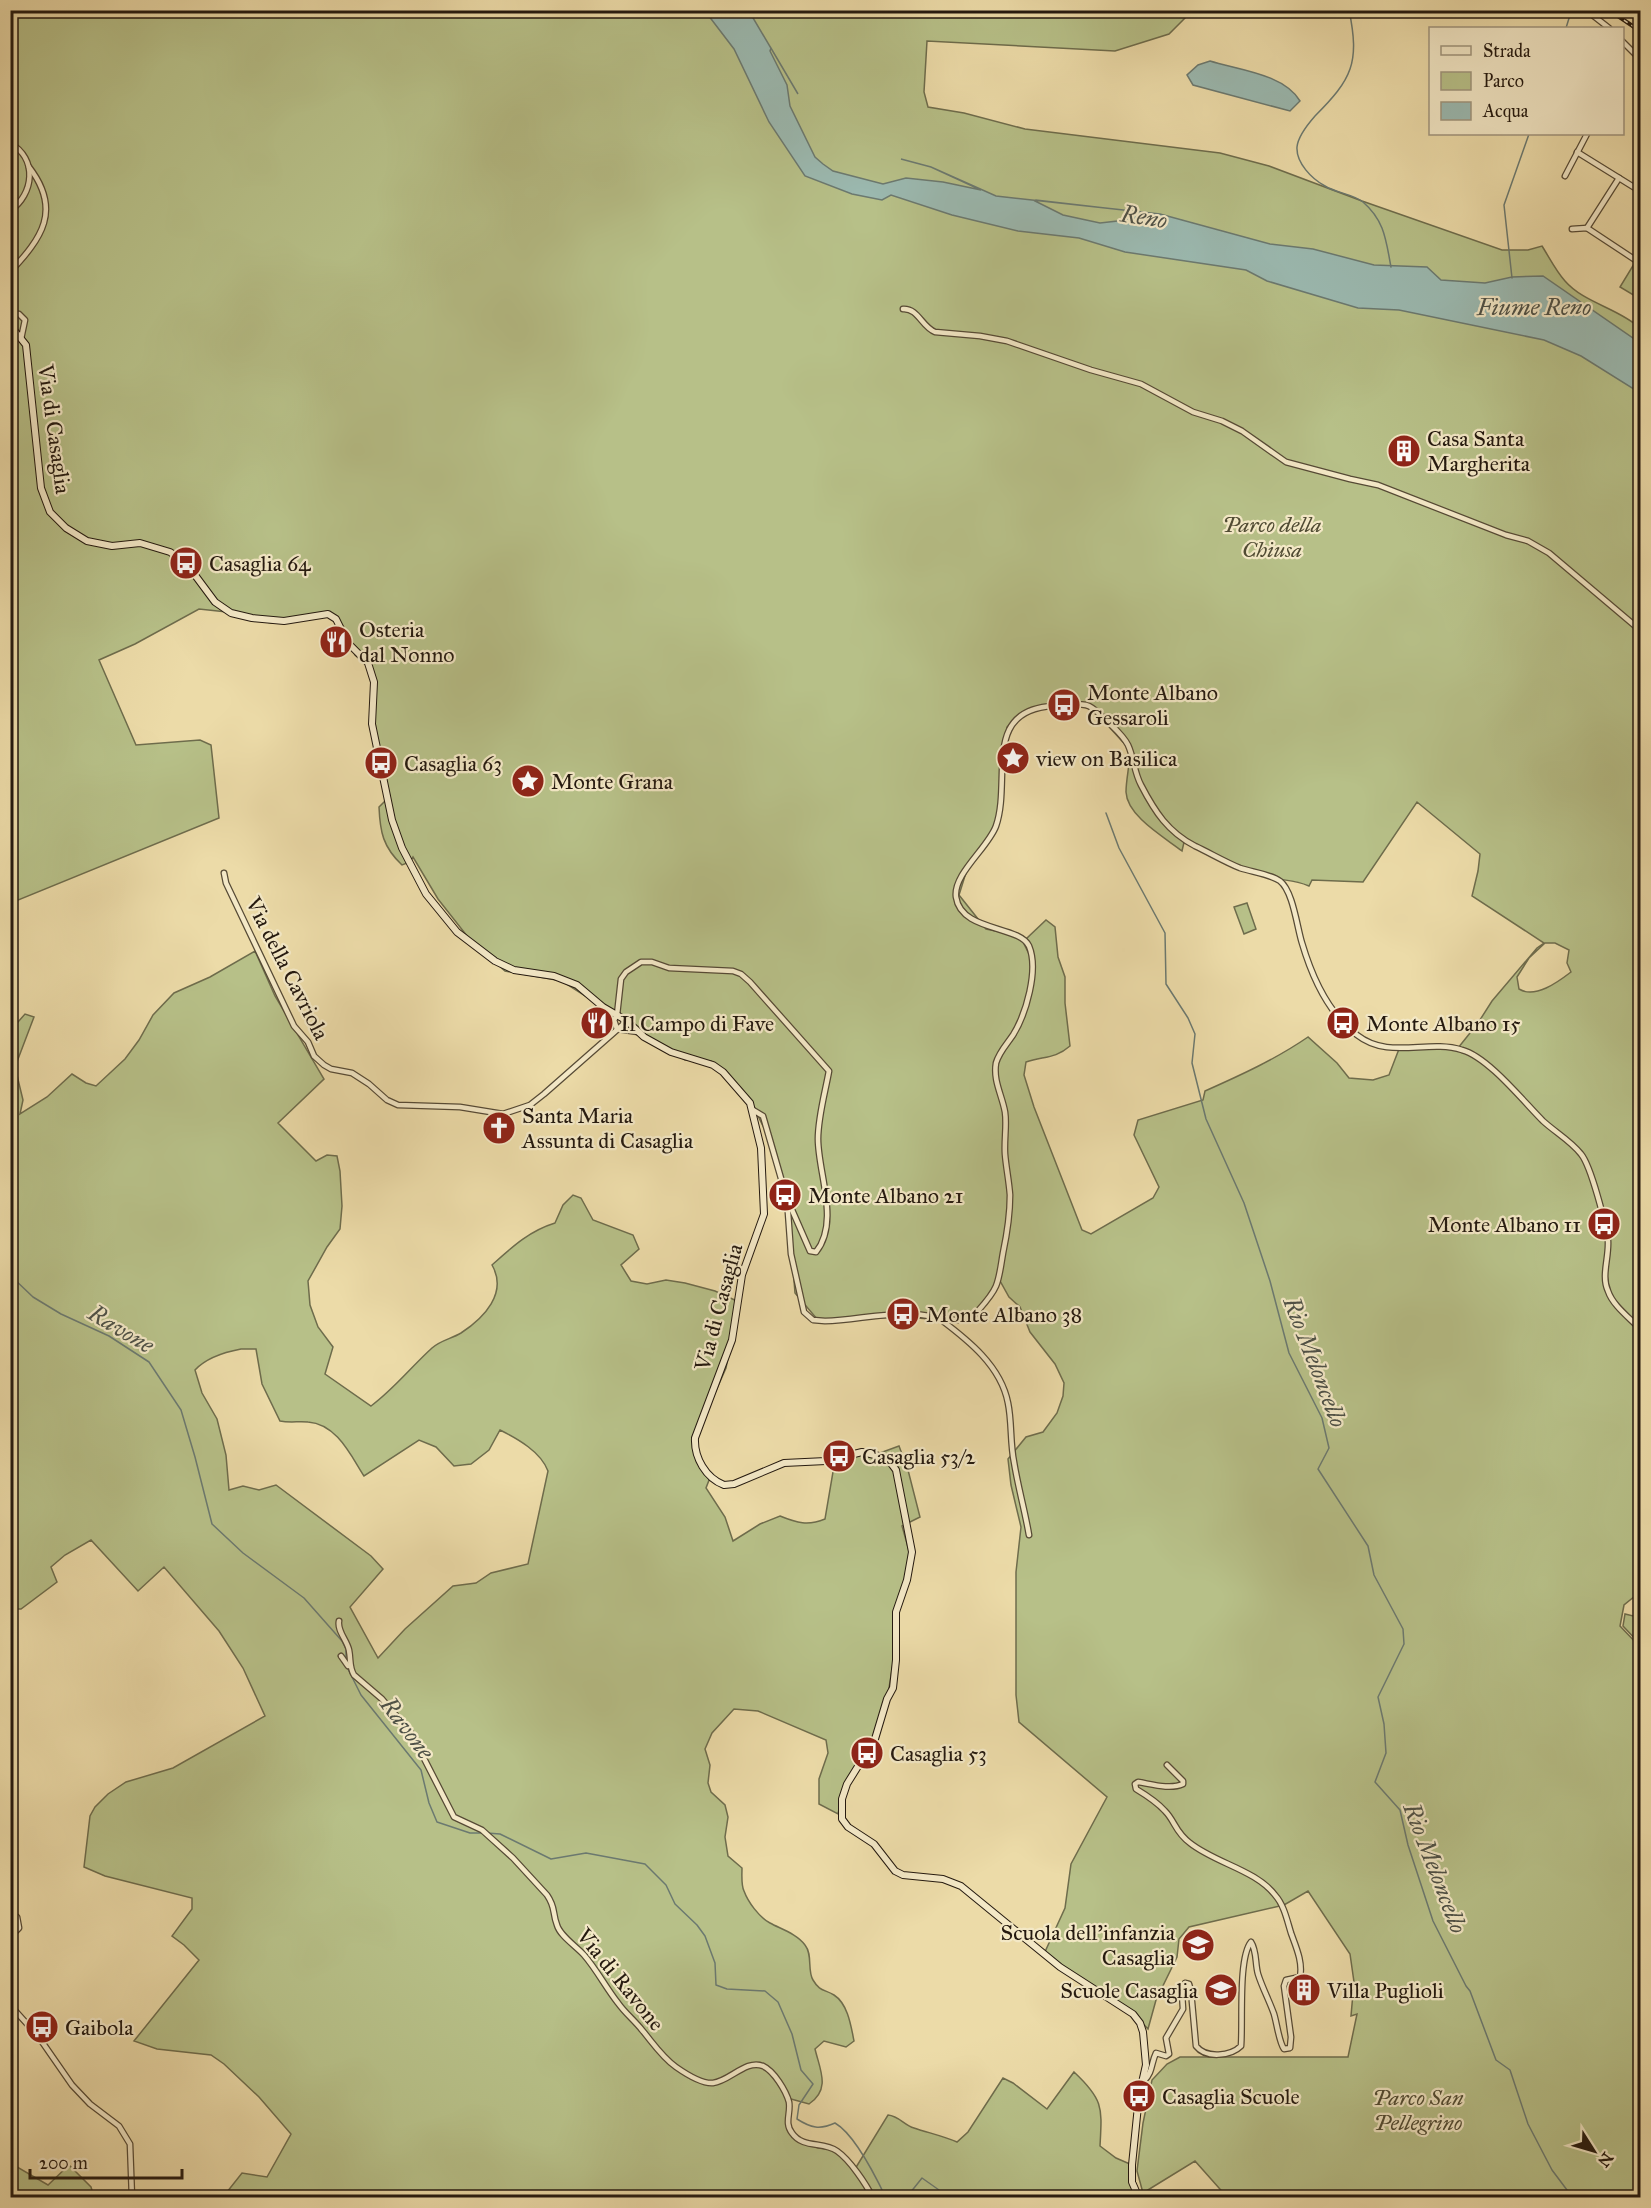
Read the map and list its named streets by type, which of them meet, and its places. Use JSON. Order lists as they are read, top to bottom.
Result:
{
  "streets": {
    "street": ["Via di Casaglia", "Via della Cavriola", "Via di Ravone"]
  },
  "crossings": [
    ["Via di Casaglia", "Via della Cavriola"]
  ],
  "water": [
    "Reno",
    "Fiume Reno",
    "Ravone",
    "Rio Meloncello"
  ],
  "parks": ["Parco della Chiusa", "Parco San Pellegrino"],
  "places": {
    "building": ["Casa Santa Margherita", "Villa Puglioli"],
    "bus stop": [
      "Casaglia 64",
      "Monte Albano Gessaroli",
      "Casaglia 63",
      "Monte Albano 15",
      "Monte Albano 21",
      "Monte Albano 11",
      "Monte Albano 38",
      "Casaglia 53/2",
      "Casaglia 53",
      "Gaibola",
      "Casaglia Scuole"
    ],
    "restaurant": ["Osteria dal Nonno", "Il Campo di Fave"],
    "place": ["view on Basilica", "Monte Grana"],
    "church": ["Santa Maria Assunta di Casaglia"],
    "school or university": ["Scuola dell'infanzia Casaglia", "Scuole Casaglia"]
  },
  "legend": ["Strada", "Parco", "Acqua"],
  "scale_bar": "200 m",
  "north": "bottom right"
}
